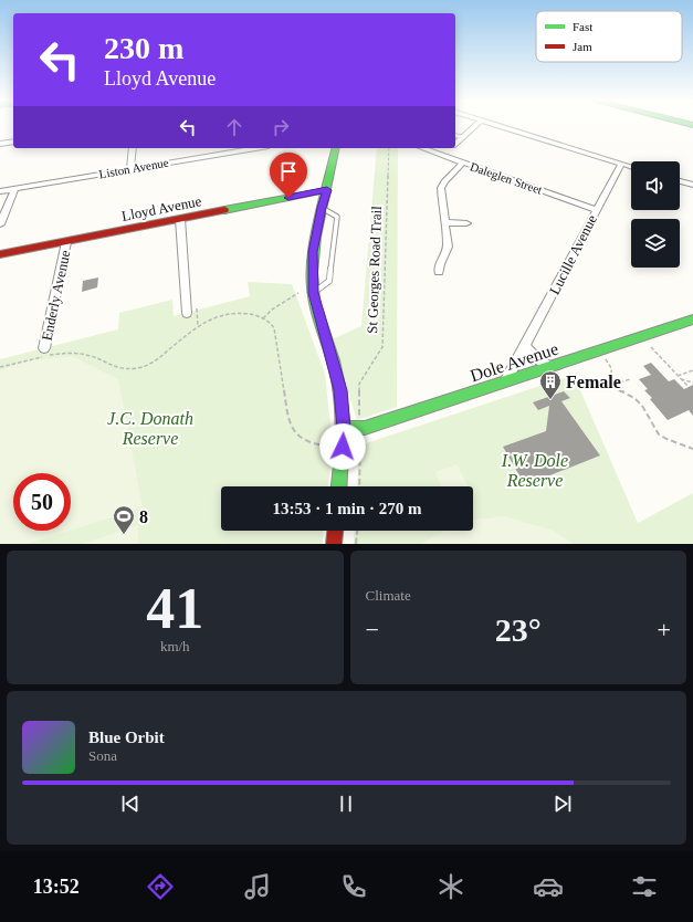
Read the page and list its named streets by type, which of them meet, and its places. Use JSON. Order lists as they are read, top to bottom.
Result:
{
  "streets": {
    "street": [
      "Liston Avenue",
      "Daleglen Street",
      "Lloyd Avenue",
      "Lucille Avenue",
      "Enderly Avenue",
      "Dole Avenue"
    ],
    "path": ["St Georges Road Trail"]
  },
  "crossings": [
    ["Daleglen Street", "Lucille Avenue"],
    ["Lloyd Avenue", "Enderly Avenue"],
    ["Lucille Avenue", "Dole Avenue"],
    ["St Georges Road Trail", "Dole Avenue"]
  ],
  "parks": ["J.C. Donath Reserve", "I.W. Dole Reserve"],
  "places": {
    "building": ["Female"],
    "sports": ["8"]
  },
  "legend": ["Fast", "Jam"],
  "page": {
    "turn": ["230 m", "Lloyd Avenue"],
    "limit": "50",
    "trip": "13:53 · 1 min · 270 m",
    "tile": [
      ["41", "km/h"],
      "Climate"
    ],
    "heat": ["−", "23°", "+"],
    "song": ["Blue Orbit", "Sona"],
    "tabs": "13:52"
  }
}
